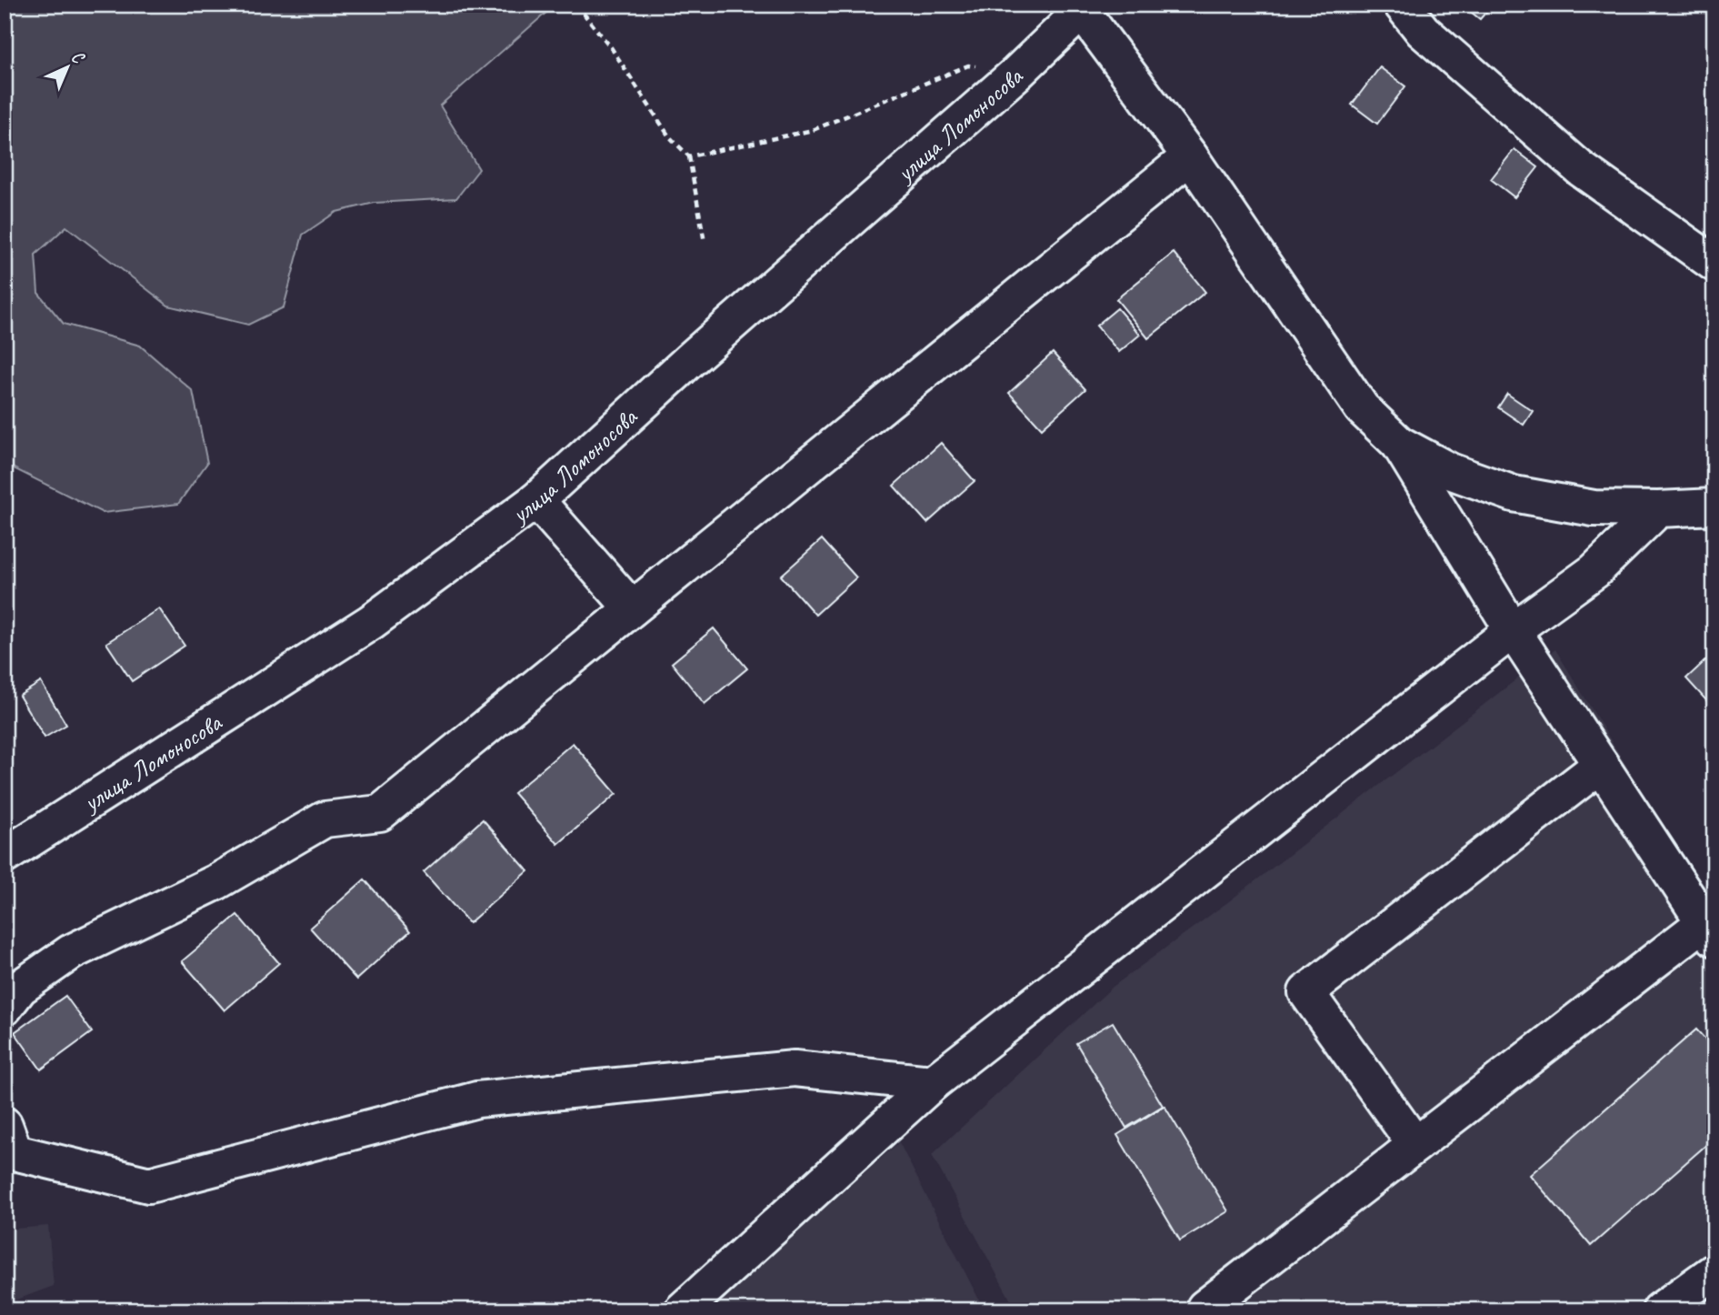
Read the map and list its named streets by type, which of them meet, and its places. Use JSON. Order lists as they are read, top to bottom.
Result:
{
  "streets": {
    "main road": ["улица Ломоносова"]
  },
  "north": "top right"
}
